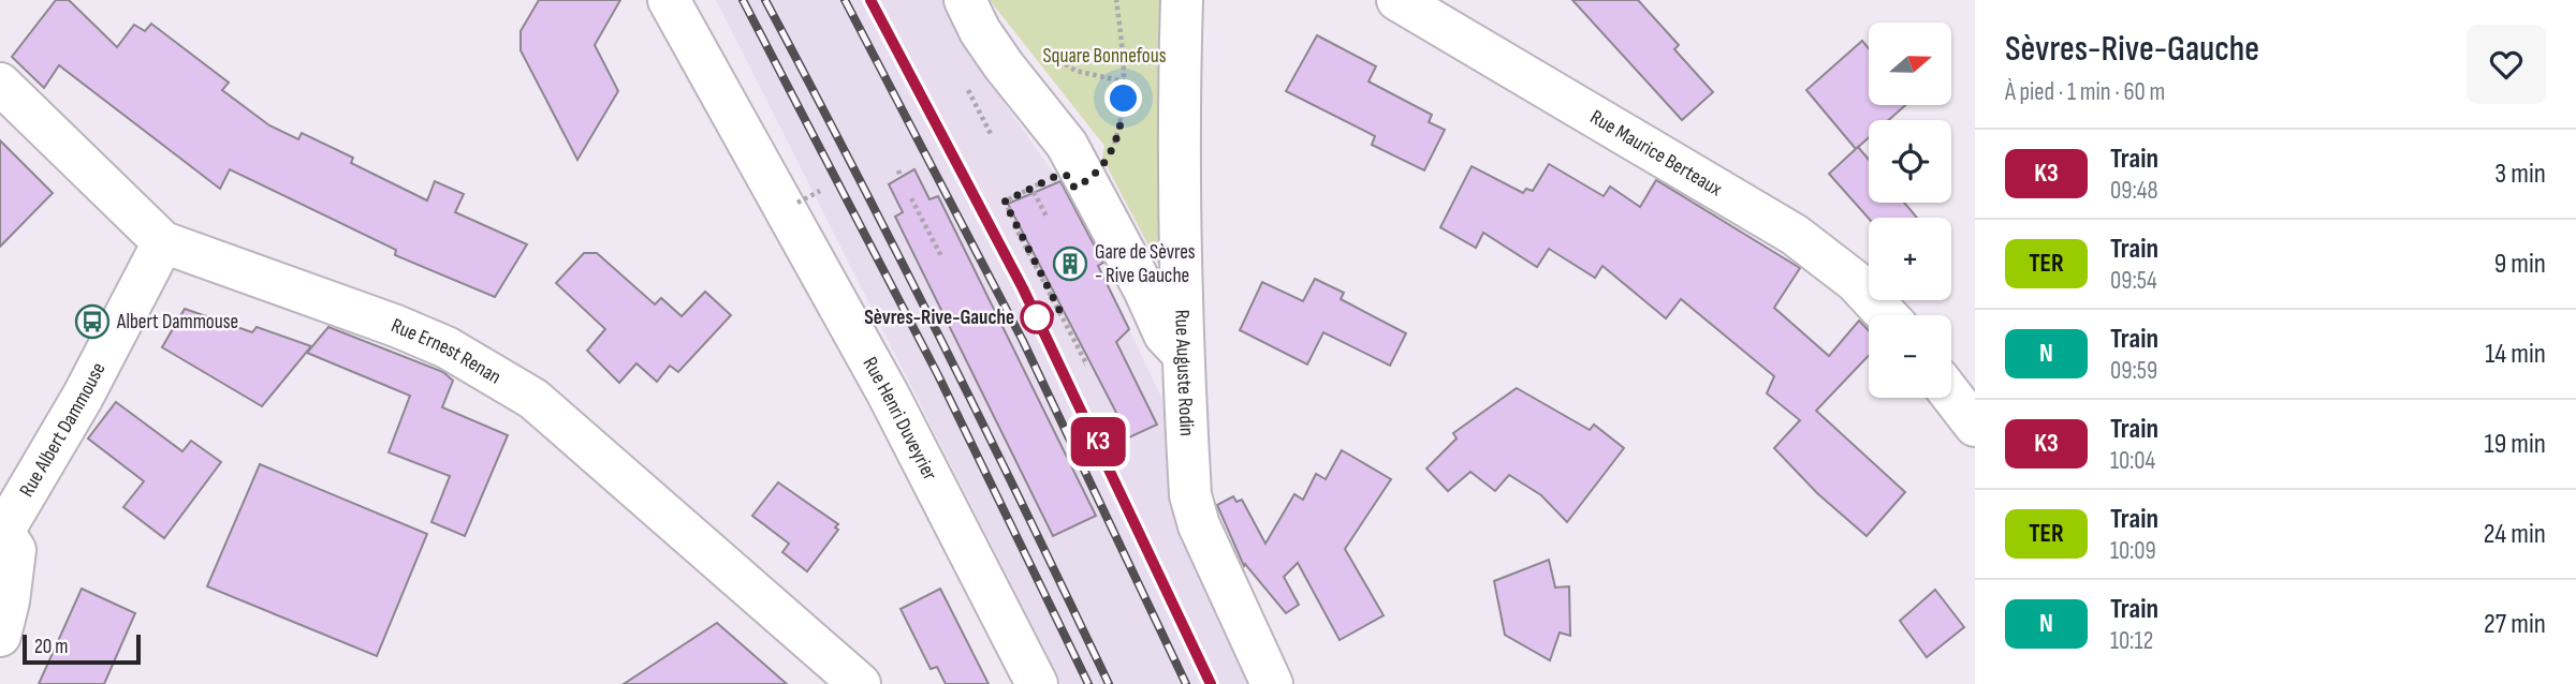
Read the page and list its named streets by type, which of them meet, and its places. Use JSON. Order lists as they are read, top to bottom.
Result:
{
  "streets": {
    "street": [
      "Rue Maurice Berteaux",
      "Rue Ernest Renan",
      "Rue Auguste Rodin",
      "Rue Henri Duveyrier",
      "Rue Albert Dammouse"
    ]
  },
  "crossings": [
    ["Rue Ernest Renan", "Rue Albert Dammouse"]
  ],
  "parks": ["Square Bonnefous"],
  "places": {
    "building": ["Gare de Sèvres - Rive Gauche"],
    "other": ["Sèvres-Rive-Gauche"],
    "bus stop": ["Albert Dammouse"]
  },
  "scale_bar": "20 m",
  "north": "right",
  "page": {
    "on_map": "K3",
    "heading": ["Sèvres-Rive-Gauche", "À pied · 1 min · 60 m"],
    "map_buttons": ["+", "−"],
    "list": [
      {
        "mark": "K3",
        "name": "Train",
        "note": "09:48",
        "value": "3 min"
      },
      {
        "mark": "TER",
        "name": "Train",
        "note": "09:54",
        "value": "9 min"
      },
      {
        "mark": "N",
        "name": "Train",
        "note": "09:59",
        "value": "14 min"
      },
      {
        "mark": "K3",
        "name": "Train",
        "note": "10:04",
        "value": "19 min"
      },
      {
        "mark": "TER",
        "name": "Train",
        "note": "10:09",
        "value": "24 min"
      },
      {
        "mark": "N",
        "name": "Train",
        "note": "10:12",
        "value": "27 min"
      }
    ],
    "scale": "20 m"
  }
}
